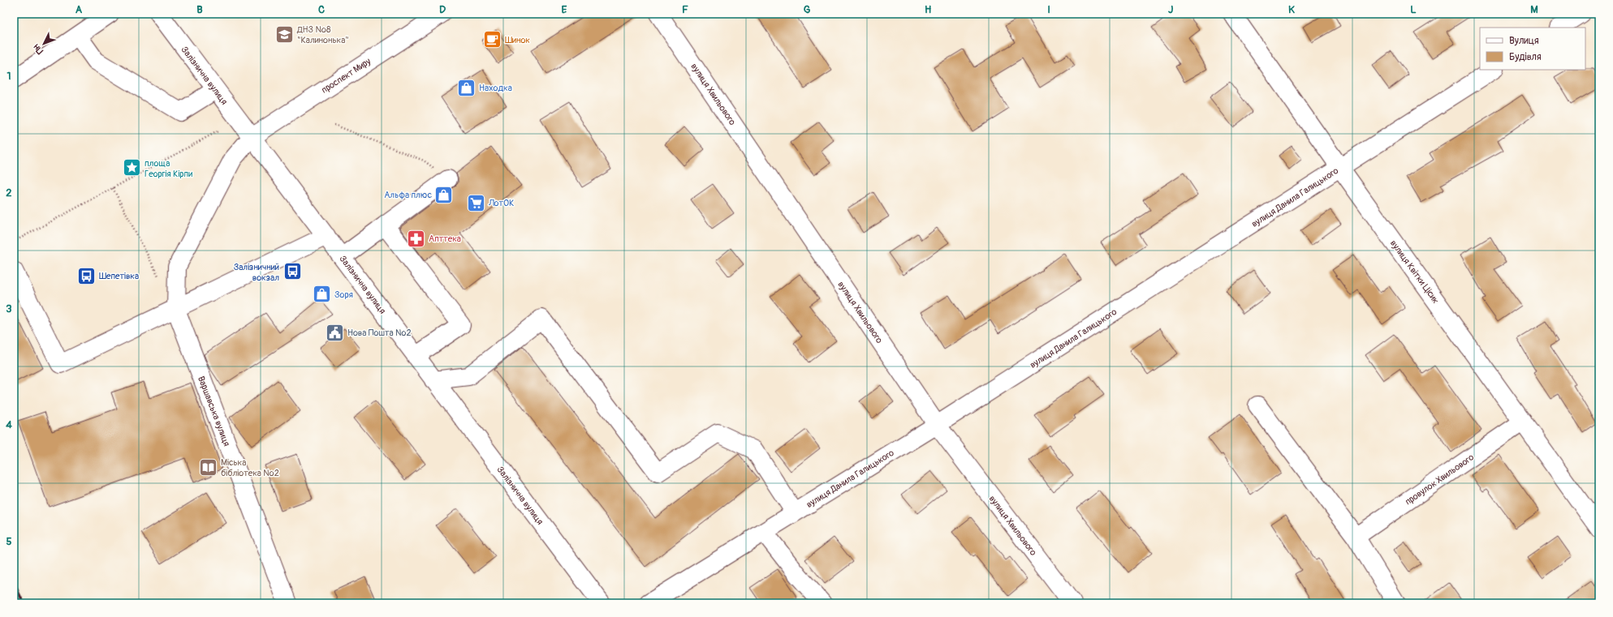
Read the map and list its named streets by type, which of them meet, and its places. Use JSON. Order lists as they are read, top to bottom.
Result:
{
  "streets": {
    "street": [
      "Залізнична вулиця",
      "проспект Миру",
      "вулиця Хвильового",
      "вулиця Данила Галицького",
      "вулиця Квітки Цісик",
      "Варшавська вулиця",
      "провулок Хвильового"
    ]
  },
  "crossings": [
    ["Залізнична вулиця", "проспект Миру"],
    ["проспект Миру", "Варшавська вулиця"],
    ["вулиця Хвильового", "вулиця Данила Галицького"],
    ["вулиця Данила Галицького", "вулиця Квітки Цісик"],
    ["вулиця Квітки Цісик", "провулок Хвильового"]
  ],
  "places": {
    "school or university": ["ДНЗ №8 \"Калинонька\""],
    "cafe": ["Шинок"],
    "shop": ["Находка", "Альфа плюс", "Зоря"],
    "place": ["площа Георгія Кірпи"],
    "supermarket": ["ЛотОК"],
    "pharmacy": ["Апттека"],
    "bus stop": ["Залізничний вокзал", "Шепетівка"],
    "public building": ["Нова Пошта №2"],
    "library": ["Міська бібліотека №2"]
  },
  "legend": ["Вулиця", "Будівля"],
  "north": "bottom left",
  "grid": {
    "columns": [
      "A",
      "B",
      "C",
      "D",
      "E",
      "F",
      "G",
      "H",
      "I",
      "J",
      "K",
      "L",
      "M"
    ],
    "rows": [
      "1",
      "2",
      "3",
      "4",
      "5"
    ]
  }
}
